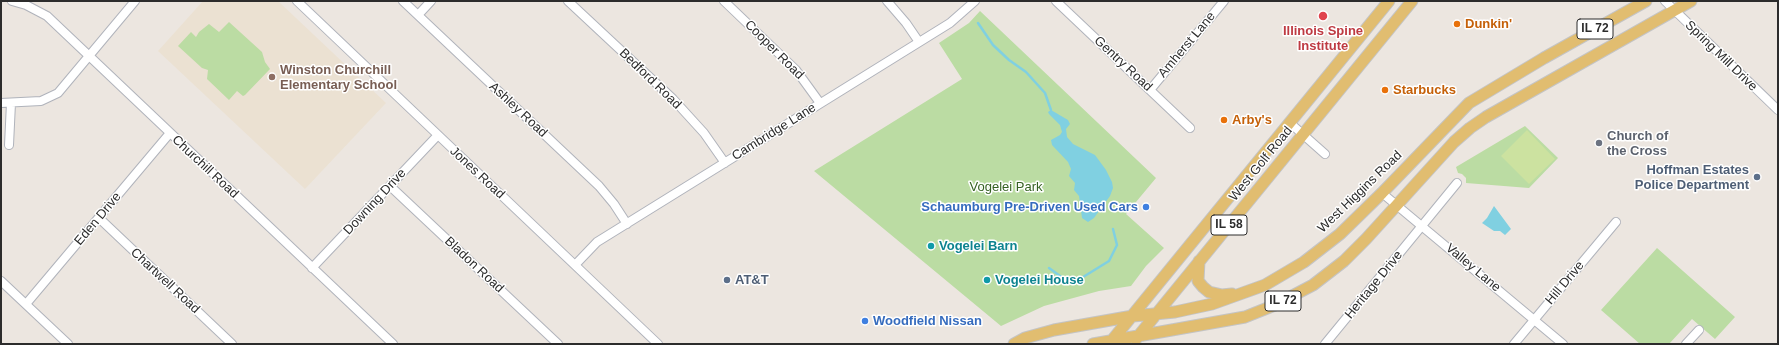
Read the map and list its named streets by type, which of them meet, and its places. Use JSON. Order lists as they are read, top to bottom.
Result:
{
  "streets": {
    "main road": [
      "IL 72",
      "West Golf Road",
      "West Higgins Road",
      "IL 58"
    ],
    "street": [
      "Amherst Lane",
      "Cooper Road",
      "Spring Mill Drive",
      "Gentry Road",
      "Bedford Road",
      "Ashley Road",
      "Cambridge Lane",
      "Churchill Road",
      "Jones Road",
      "Downing Drive",
      "Eden Drive",
      "Bladon Road",
      "Valley Lane",
      "Chartwell Road",
      "Hill Drive",
      "Heritage Drive"
    ]
  },
  "crossings": [
    ["IL 72", "Spring Mill Drive"],
    ["IL 72", "West Golf Road"],
    ["IL 72", "Valley Lane"],
    ["Amherst Lane", "Gentry Road"],
    ["Cooper Road", "Cambridge Lane"],
    ["Bedford Road", "Cambridge Lane"],
    ["Ashley Road", "Cambridge Lane"],
    ["Cambridge Lane", "Jones Road"],
    ["West Golf Road", "West Higgins Road"],
    ["Churchill Road", "Downing Drive"],
    ["Churchill Road", "Eden Drive"],
    ["Jones Road", "Downing Drive"],
    ["West Higgins Road", "Valley Lane"],
    ["Downing Drive", "Bladon Road"],
    ["Eden Drive", "Chartwell Road"],
    ["Valley Lane", "Hill Drive"],
    ["Valley Lane", "Heritage Drive"]
  ],
  "parks": ["Vogelei Park"],
  "places": [
    "Illinois Spine Institute",
    "Dunkin'",
    "Winston Churchill Elementary School",
    "Starbucks",
    "Arby's",
    "Church of the Cross",
    "Hoffman Estates Police Department",
    "Schaumburg Pre-Driven Used Cars",
    "Vogelei Barn",
    "AT&T",
    "Vogelei House",
    "Woodfield Nissan"
  ]
}
